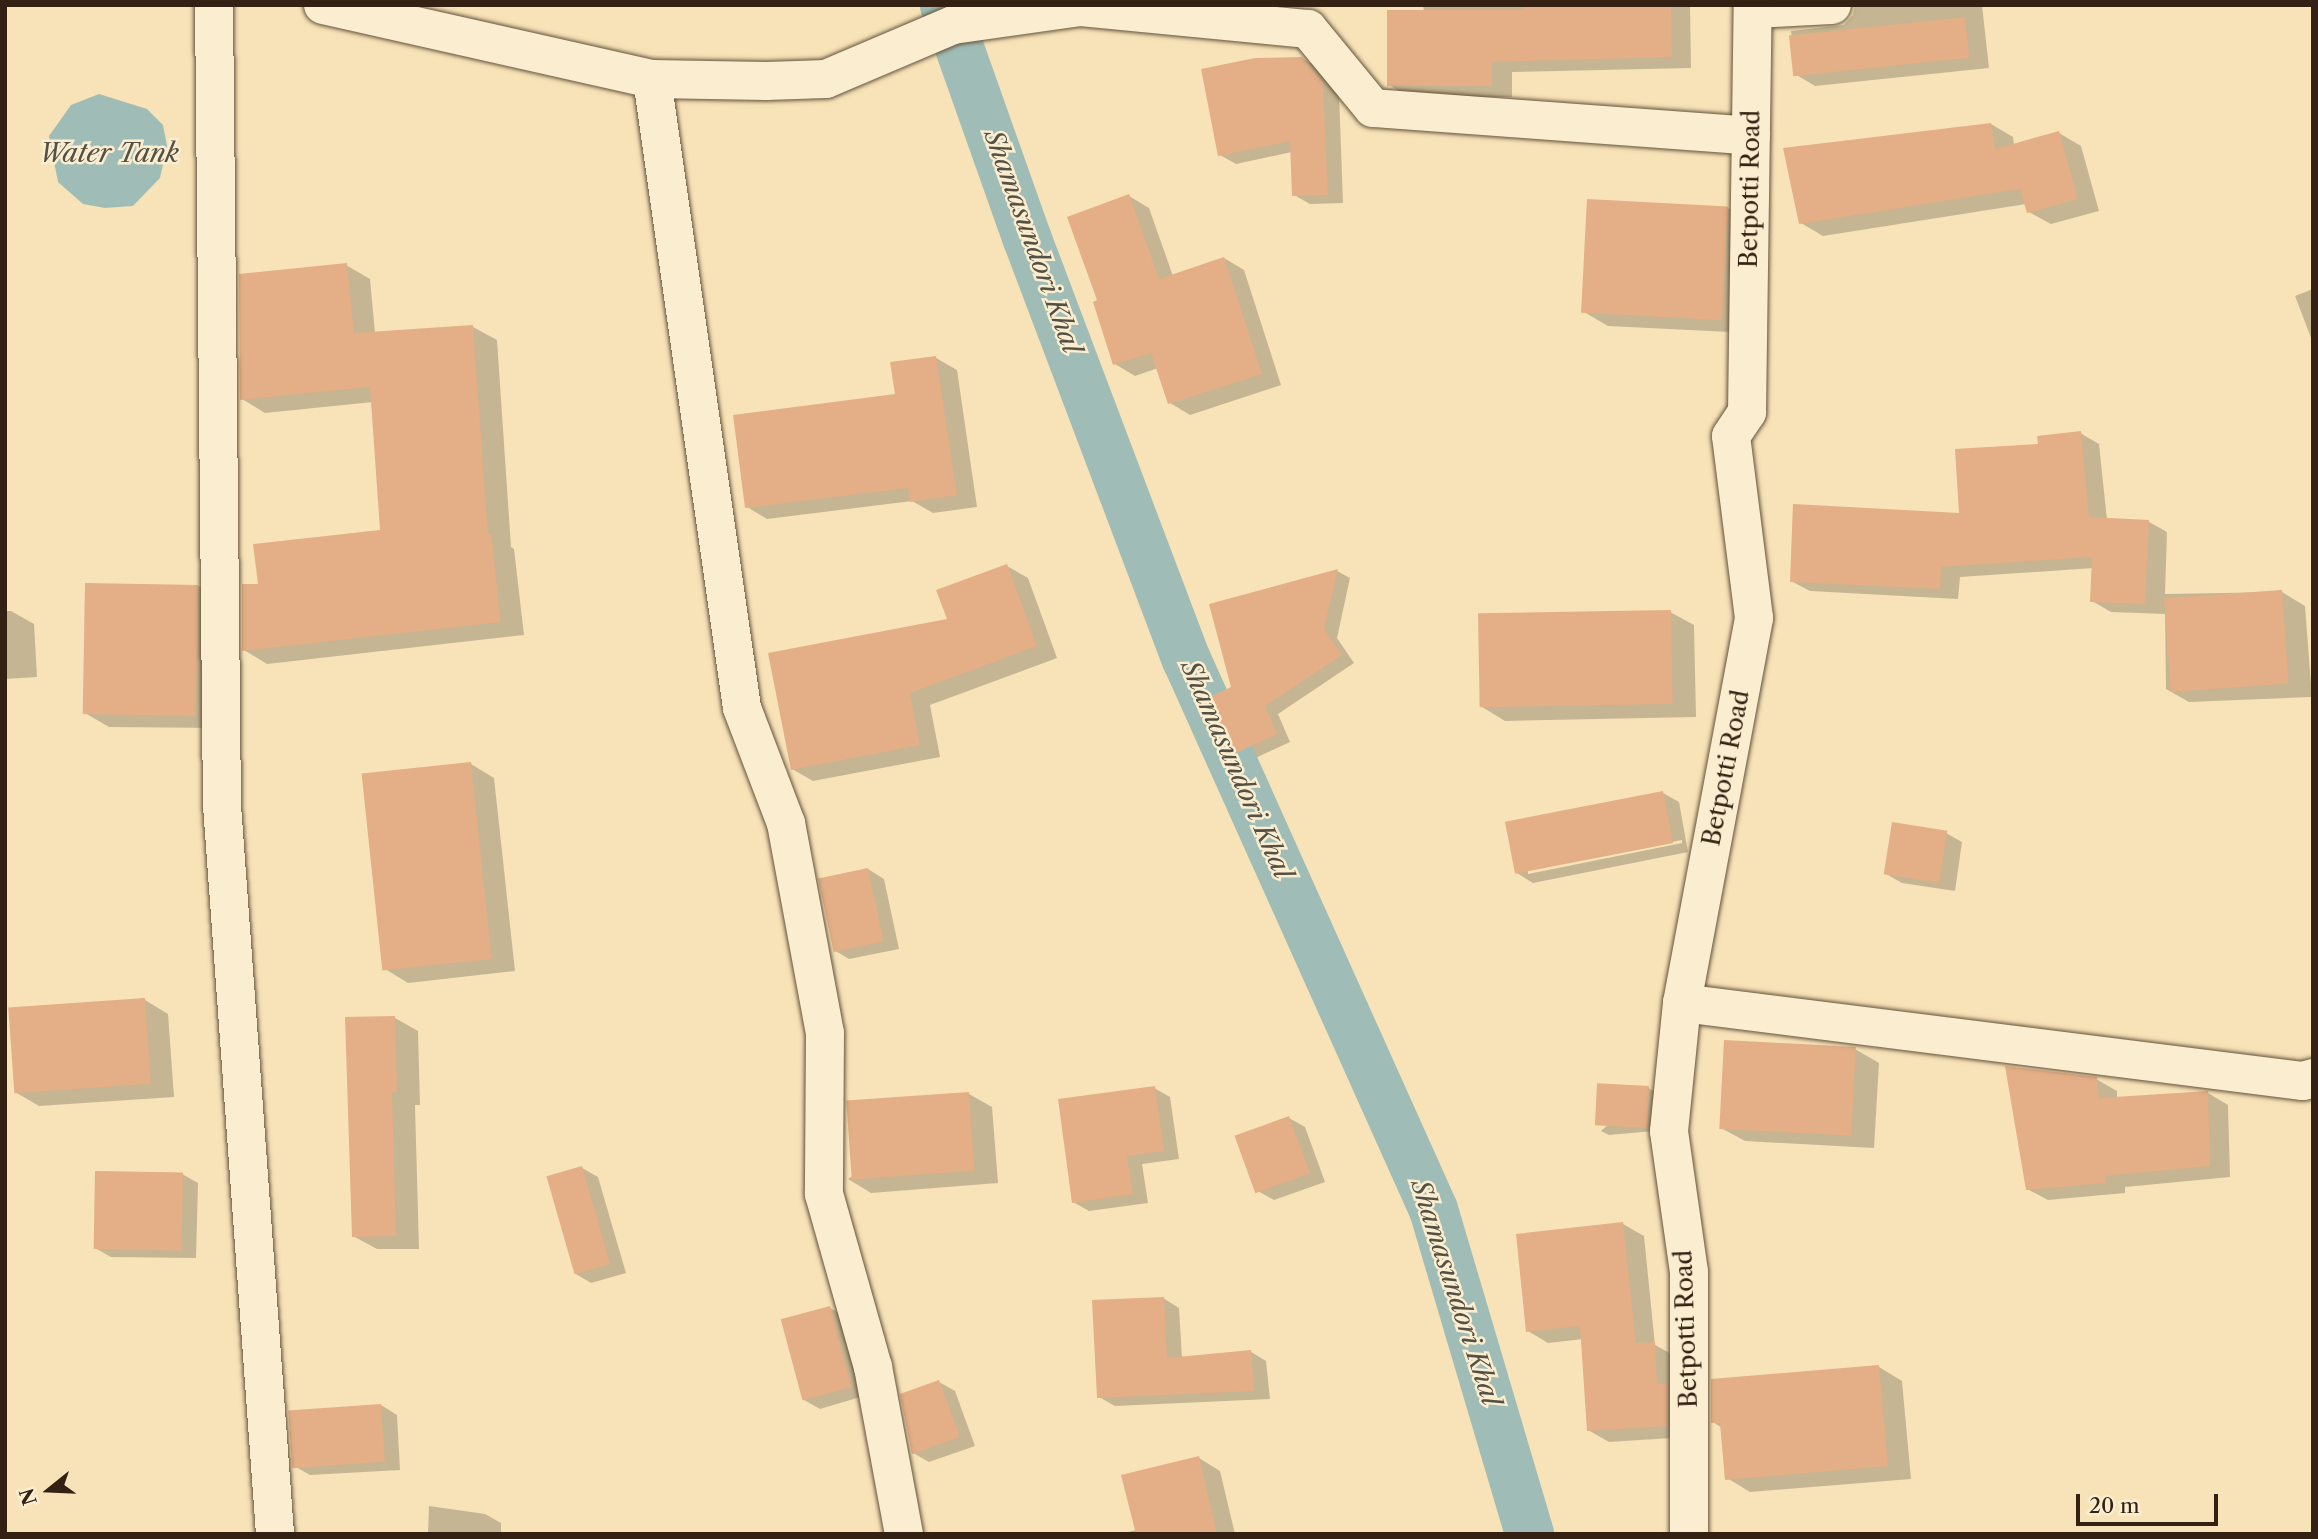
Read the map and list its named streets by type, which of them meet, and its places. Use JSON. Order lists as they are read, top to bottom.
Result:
{
  "streets": {
    "street": ["Betpotti Road"]
  },
  "water": ["Water Tank", "Shamasundori Khal"],
  "scale_bar": "20 m",
  "north": "left"
}
